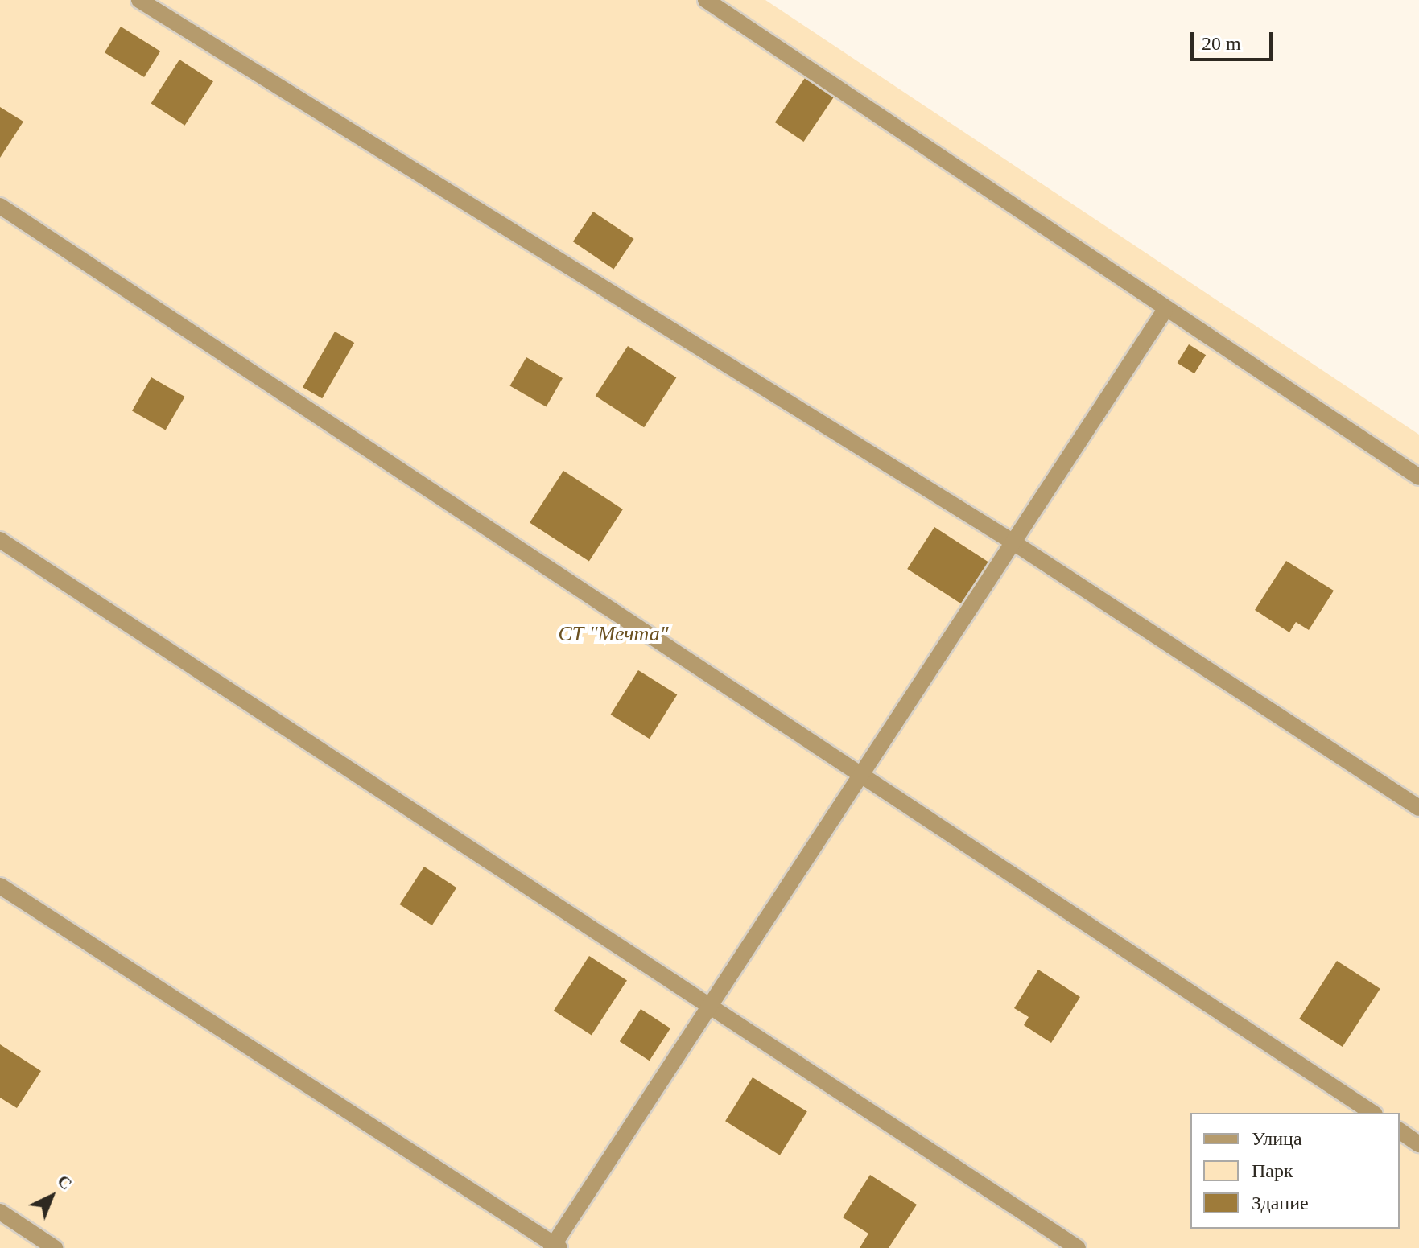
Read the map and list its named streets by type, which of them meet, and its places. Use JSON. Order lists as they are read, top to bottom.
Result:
{
  "parks": ["СТ \"Мечта\""],
  "legend": ["Улица", "Парк", "Здание"],
  "scale_bar": "20 m",
  "north": "top right"
}
